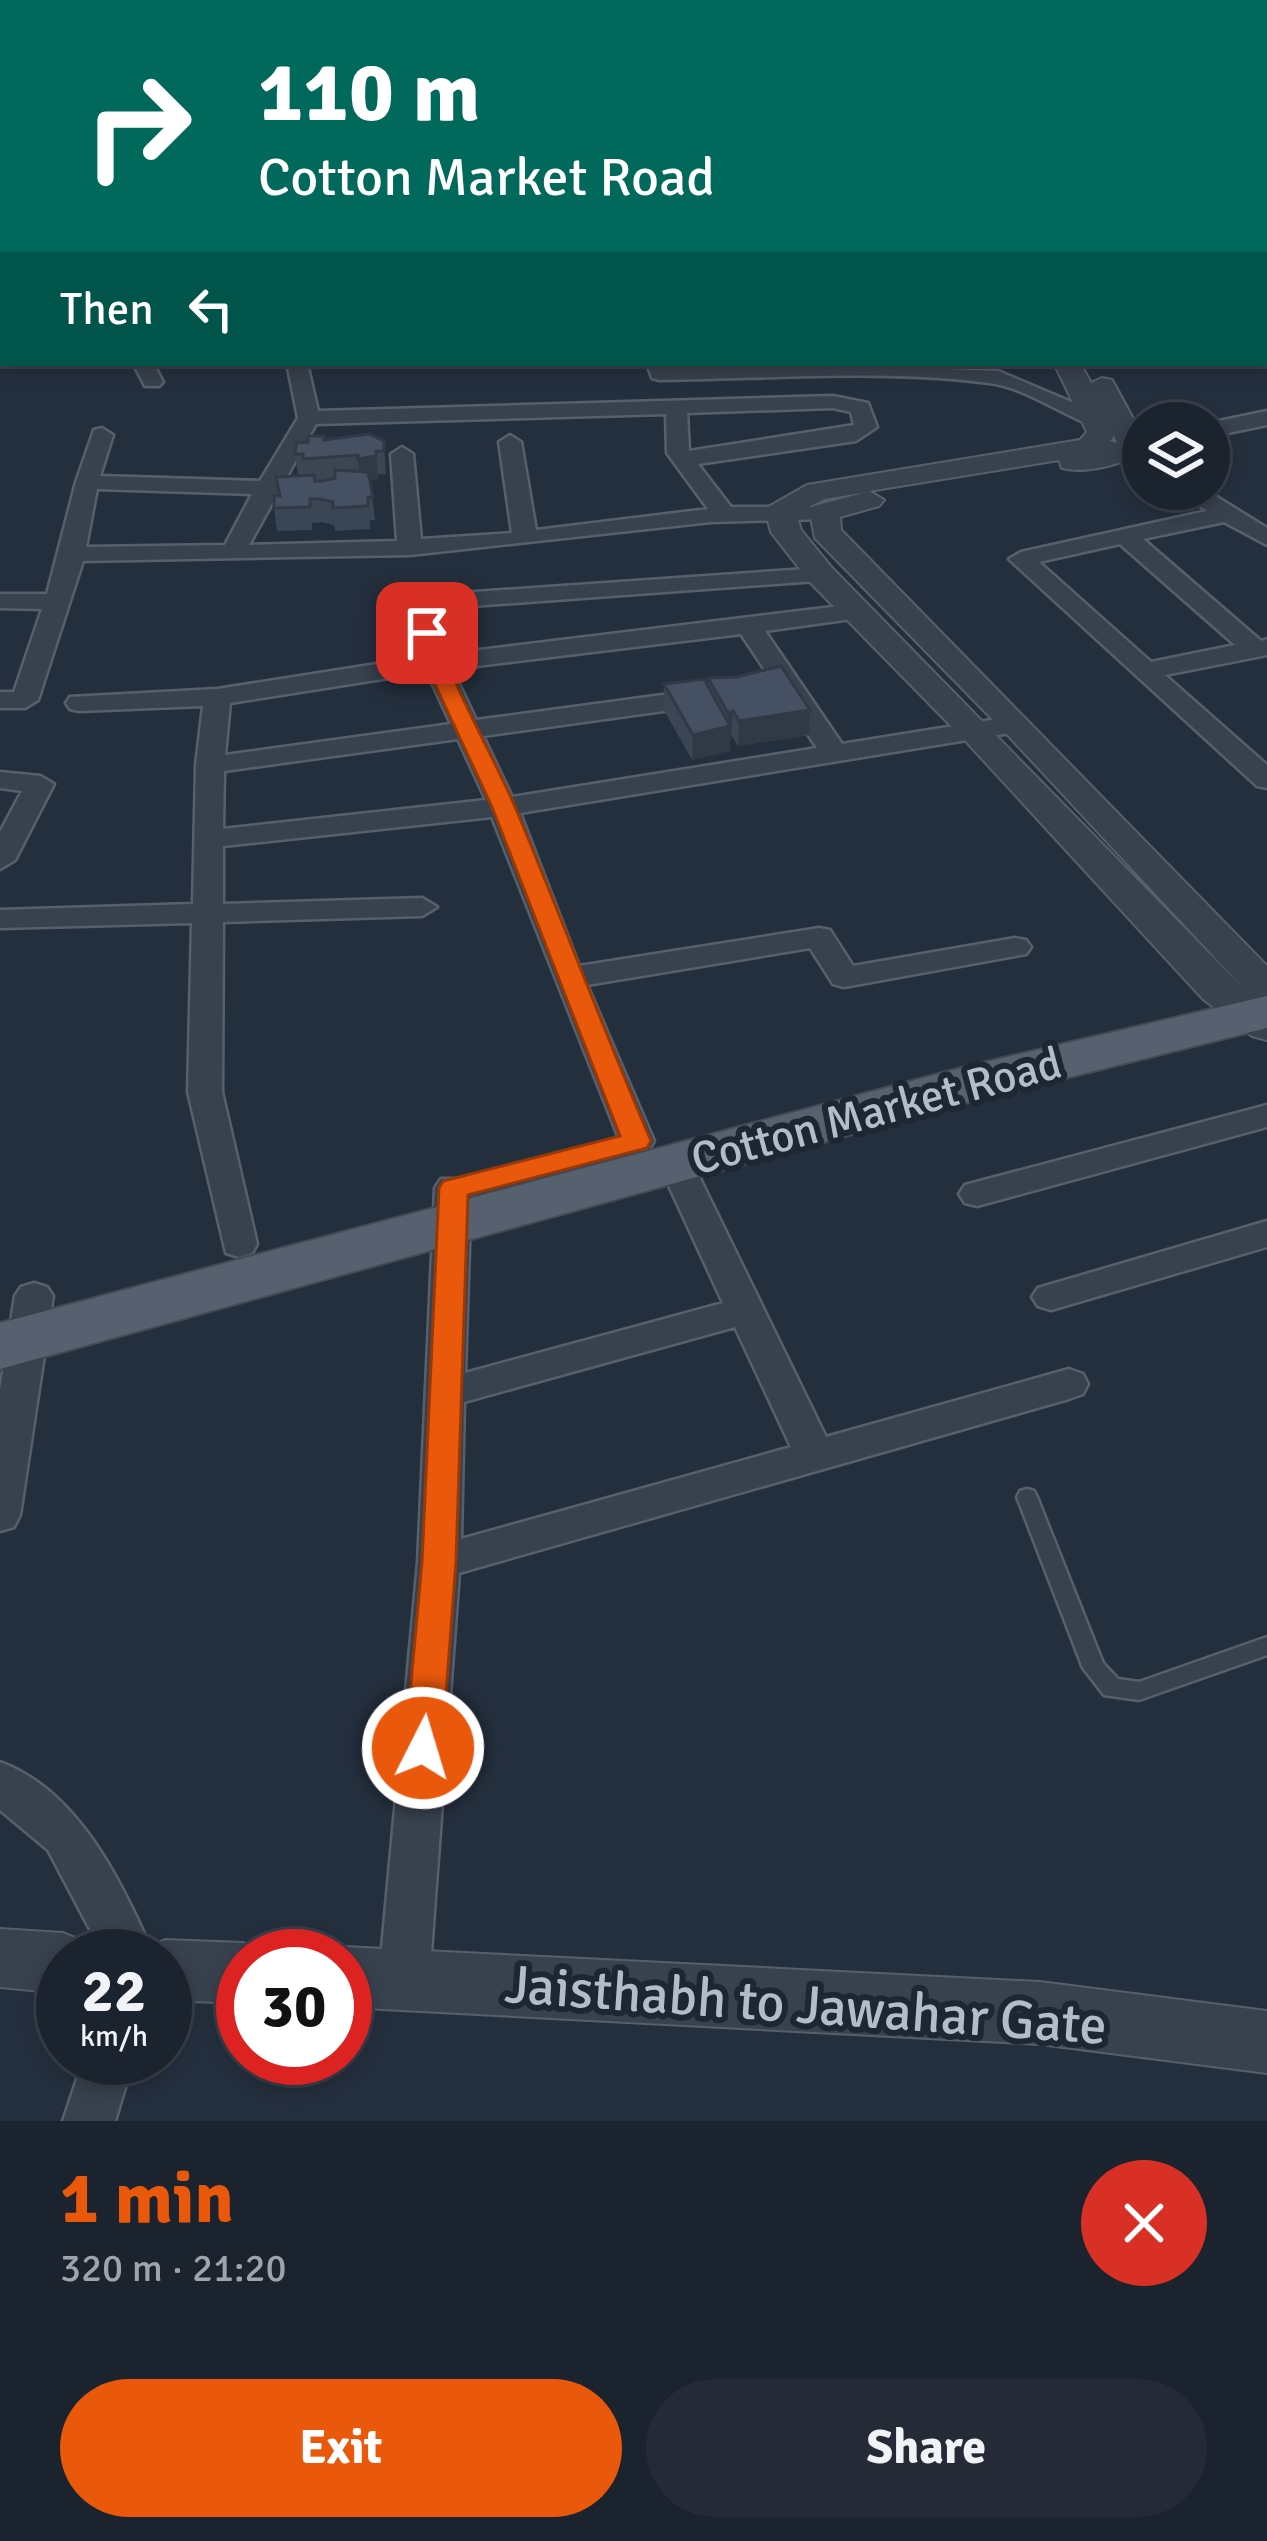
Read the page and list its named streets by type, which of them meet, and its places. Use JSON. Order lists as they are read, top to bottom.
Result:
{
  "streets": {
    "main road": ["Cotton Market Road"],
    "street": ["Jaisthabh to Jawahar Gate"]
  },
  "page": {
    "turn": ["110 m", "Cotton Market Road"],
    "then": "Then",
    "speed": "22 km/h",
    "limit": "30",
    "heading": ["1 min", "320 m · 21:20"],
    "buttons": ["Exit", "Share"]
  }
}
